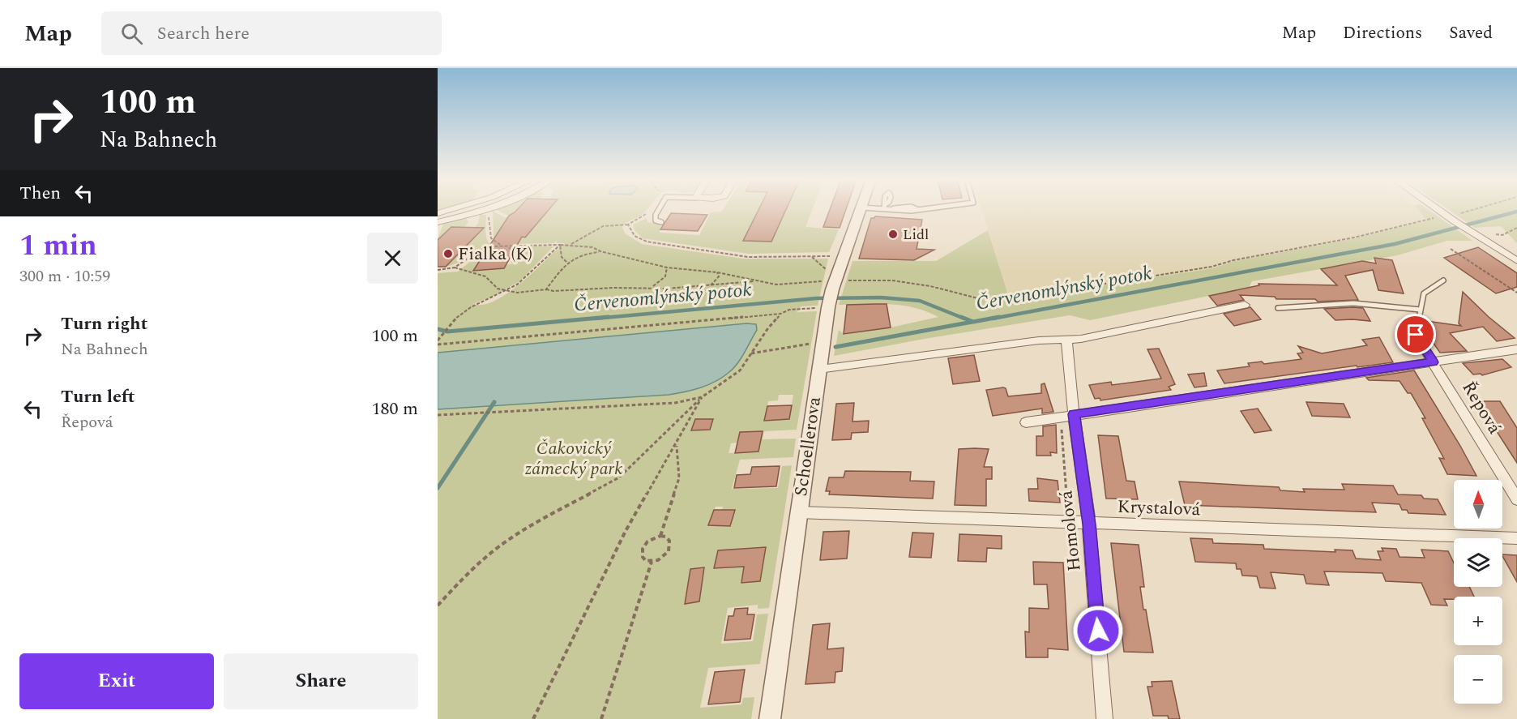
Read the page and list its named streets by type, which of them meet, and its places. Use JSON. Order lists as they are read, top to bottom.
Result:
{
  "streets": {
    "street": [
      "Řepová",
      "Schoellerova",
      "Krystalová",
      "Homolová"
    ]
  },
  "crossings": [
    ["Schoellerova", "Krystalová"],
    ["Krystalová", "Homolová"]
  ],
  "water": ["Červenomlýnský potok"],
  "parks": ["Čakovický zámecký park"],
  "places": ["Lidl", "Fialka (K)"],
  "north": "top",
  "page": {
    "header": "Map",
    "search": "Search here",
    "nav": ["Map", "Directions", "Saved"],
    "turn": ["100 m", "Na Bahnech"],
    "then": "Then",
    "heading": ["1 min", "300 m · 10:59"],
    "list": [
      {
        "name": "Turn right",
        "note": "Na Bahnech",
        "value": "100 m"
      },
      {
        "name": "Turn left",
        "note": "Řepová",
        "value": "180 m"
      }
    ],
    "map_buttons": ["+", "−"],
    "buttons": ["Exit", "Share"]
  }
}
